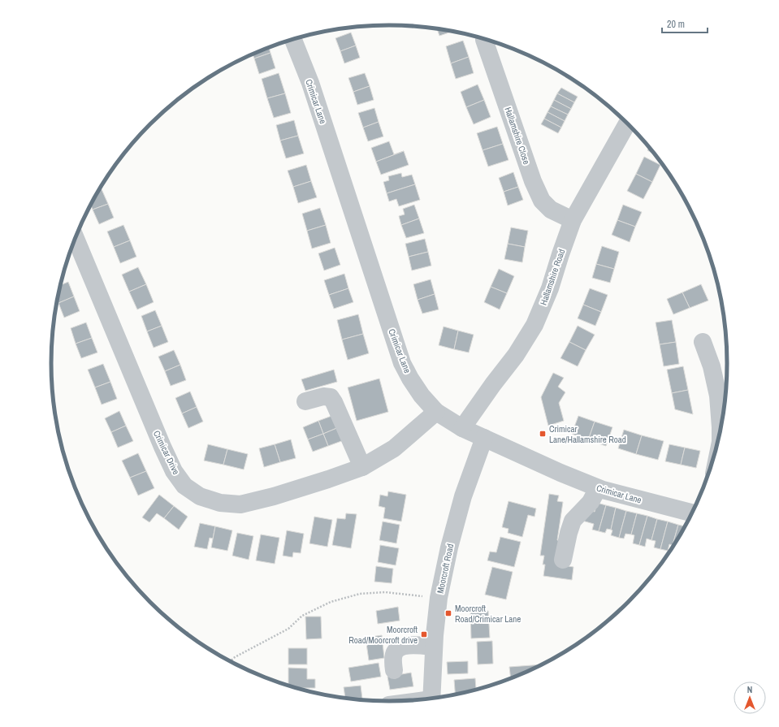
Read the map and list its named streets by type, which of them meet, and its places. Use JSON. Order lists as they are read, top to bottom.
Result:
{
  "streets": {
    "street": [
      "Crimicar Lane",
      "Hallamshire Close",
      "Hallamshire Road",
      "Crimicar Drive",
      "Moorcroft Road"
    ]
  },
  "crossings": [
    ["Crimicar Lane", "Hallamshire Road"],
    ["Crimicar Lane", "Crimicar Drive"],
    ["Crimicar Lane", "Moorcroft Road"],
    ["Hallamshire Close", "Hallamshire Road"]
  ],
  "places": {
    "transit": ["Crimicar Lane/Hallamshire Road", "Moorcroft Road/Crimicar Lane", "Moorcroft Road/Moorcroft drive"]
  },
  "scale_bar": "20 m",
  "north": "top"
}
